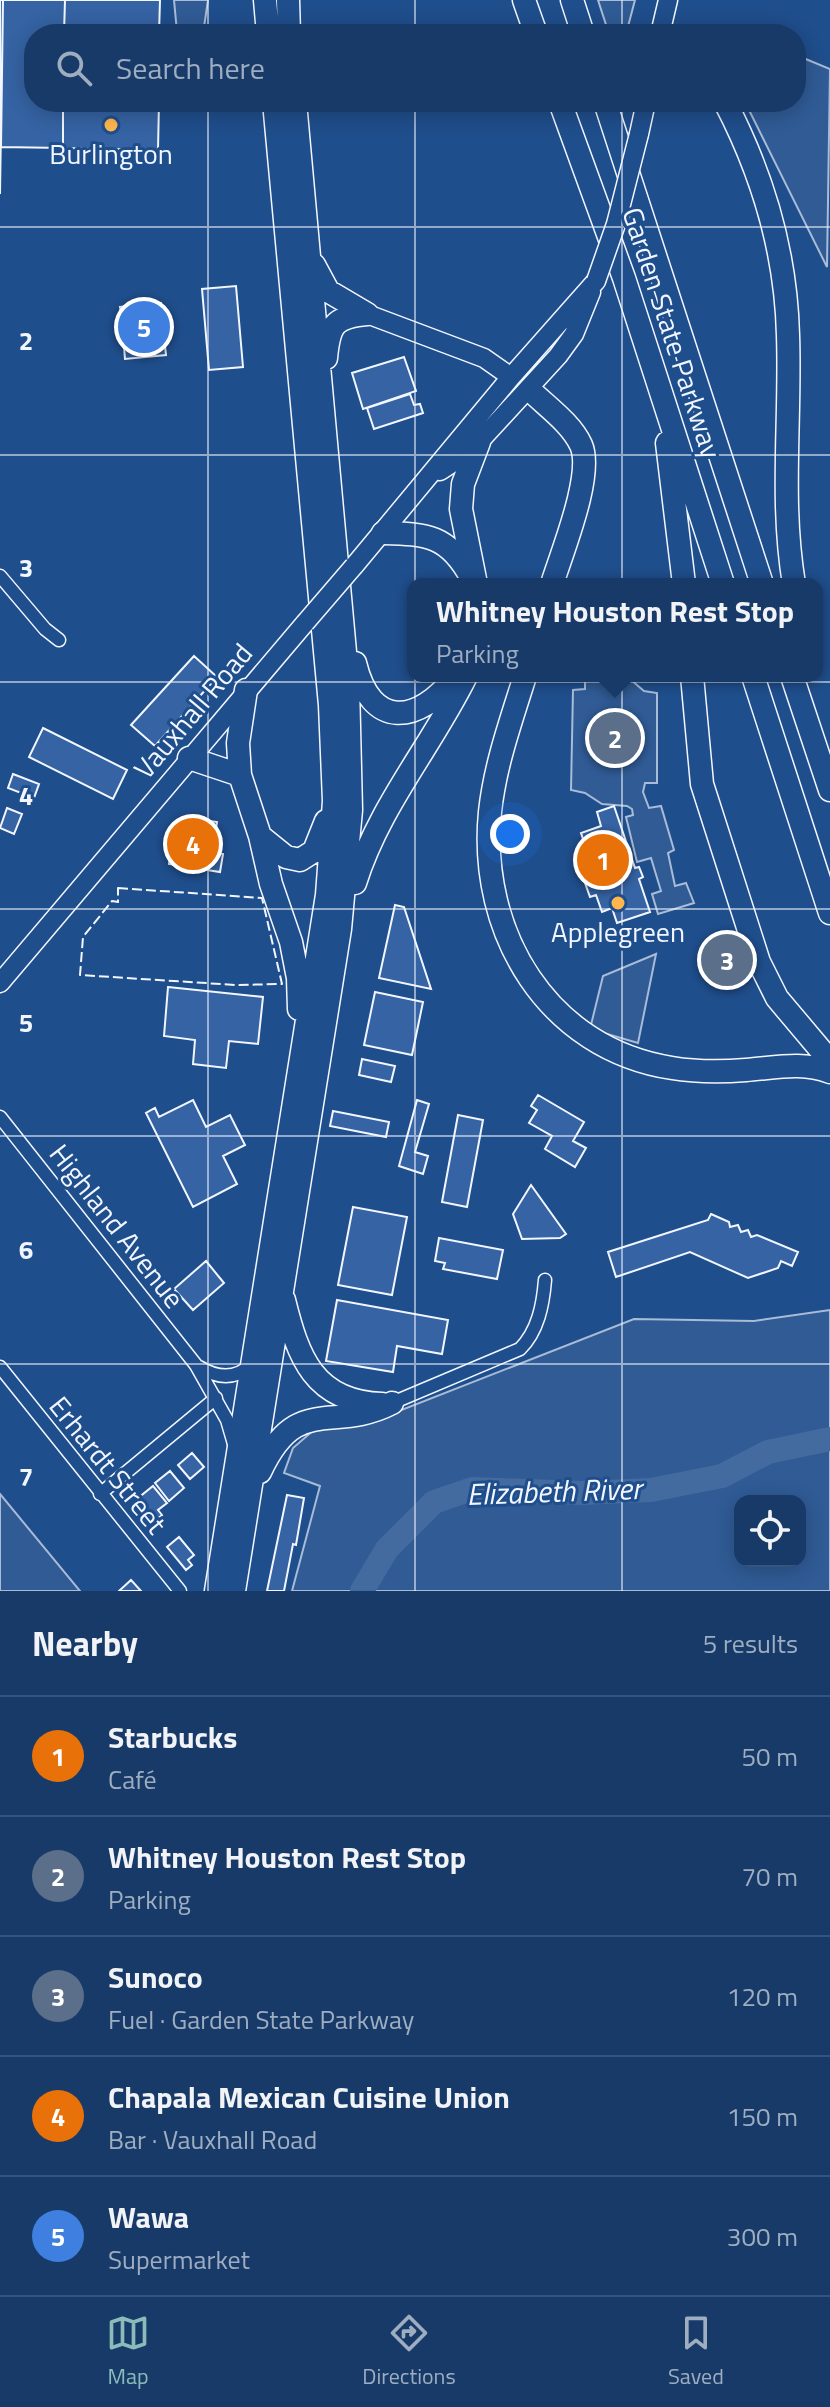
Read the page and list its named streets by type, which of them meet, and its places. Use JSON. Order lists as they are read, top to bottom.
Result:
{
  "streets": {
    "highway": ["Garden State Parkway"],
    "street": ["Vauxhall Road", "Highland Avenue", "Erhardt Street"]
  },
  "water": ["Elizabeth River"],
  "places": ["Burlington", "Applegreen"],
  "page": {
    "search": "Search here",
    "pins": [
      "5",
      "2",
      "4",
      "1",
      "3"
    ],
    "popup": ["Whitney Houston Rest Stop", "Parking"],
    "heading": ["Nearby", "5 results"],
    "list": [
      {
        "mark": "1",
        "name": "Starbucks",
        "note": "Café",
        "value": "50 m"
      },
      {
        "mark": "2",
        "name": "Whitney Houston Rest Stop",
        "note": "Parking",
        "value": "70 m"
      },
      {
        "mark": "3",
        "name": "Sunoco",
        "note": "Fuel · Garden State Parkway",
        "value": "120 m"
      },
      {
        "mark": "4",
        "name": "Chapala Mexican Cuisine Union",
        "note": "Bar · Vauxhall Road",
        "value": "150 m"
      },
      {
        "mark": "5",
        "name": "Wawa",
        "note": "Supermarket",
        "value": "300 m"
      }
    ],
    "nav": ["Map", "Directions", "Saved"]
  },
  "grid": {
    "rows": [
      "2",
      "3",
      "4",
      "5",
      "6",
      "7"
    ]
  }
}
